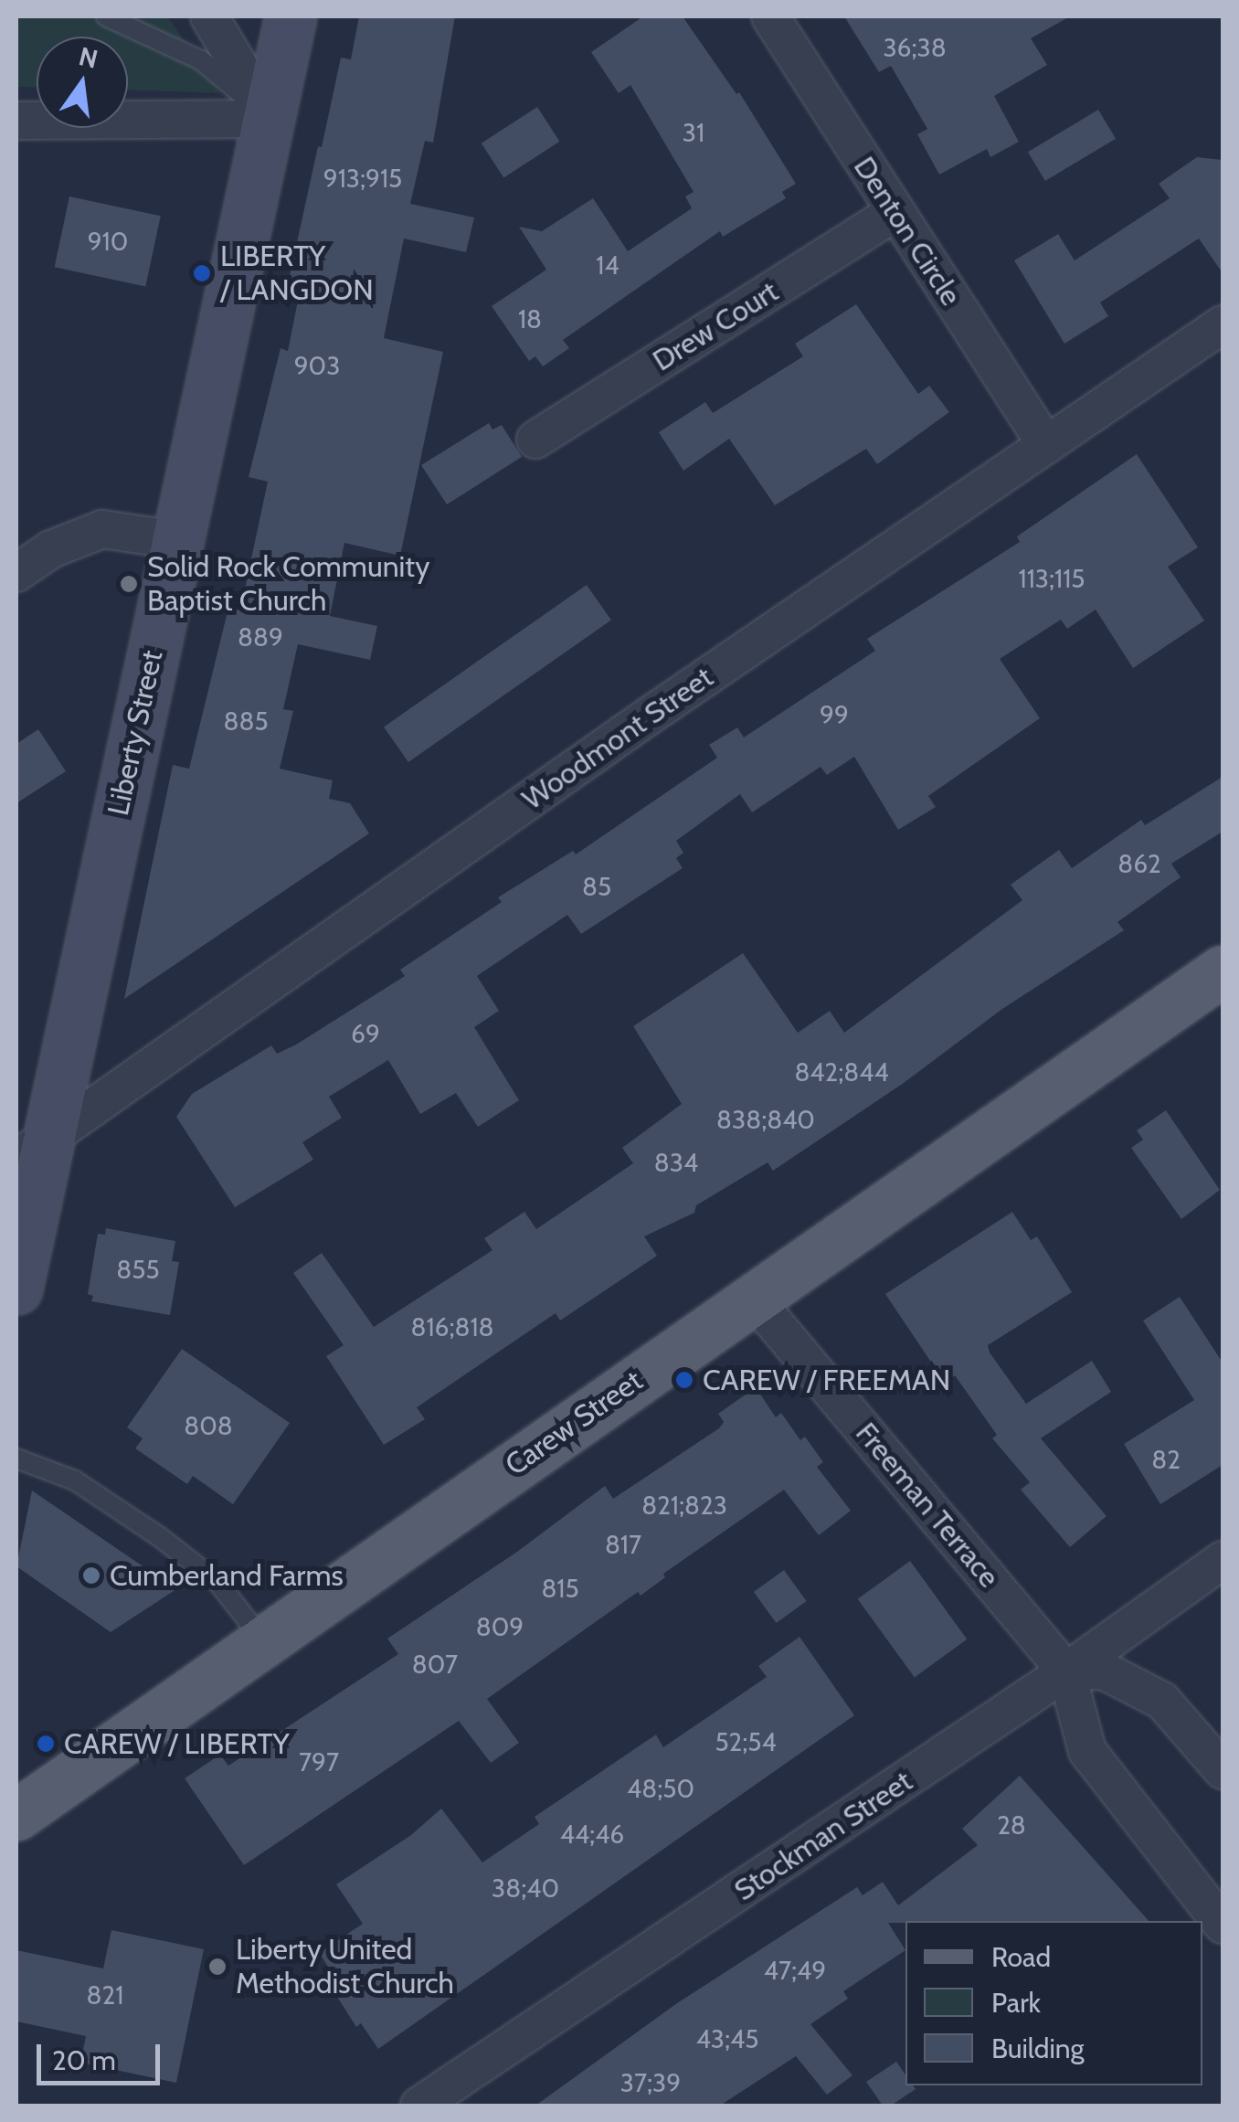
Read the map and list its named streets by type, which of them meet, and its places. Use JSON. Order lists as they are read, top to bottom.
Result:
{
  "streets": {
    "main road": ["Liberty Street", "Carew Street"],
    "street": [
      "Denton Circle",
      "Drew Court",
      "Woodmont Street",
      "Freeman Terrace",
      "Stockman Street"
    ]
  },
  "crossings": [
    ["Denton Circle", "Drew Court"],
    ["Denton Circle", "Woodmont Street"],
    ["Liberty Street", "Woodmont Street"],
    ["Carew Street", "Freeman Terrace"],
    ["Freeman Terrace", "Stockman Street"]
  ],
  "places": [
    "LIBERTY / LANGDON",
    "Solid Rock Community Baptist Church",
    "CAREW / FREEMAN",
    "Cumberland Farms",
    "CAREW / LIBERTY",
    "Liberty United Methodist Church"
  ],
  "house_numbers": [
    "36;38",
    "31",
    "913;915",
    "910",
    "14",
    "18",
    "903",
    "113;115",
    "889",
    "99",
    "885",
    "862",
    "85",
    "69",
    "842;844",
    "838;840",
    "834",
    "855",
    "816;818",
    "808",
    "82",
    "821;823",
    "817",
    "815",
    "809",
    "807",
    "52;54",
    "797",
    "48;50",
    "28",
    "44;46",
    "38;40",
    "47;49",
    "821",
    "43;45",
    "37;39"
  ],
  "legend": ["Road", "Park", "Building"],
  "scale_bar": "20 m",
  "north": "top"
}
